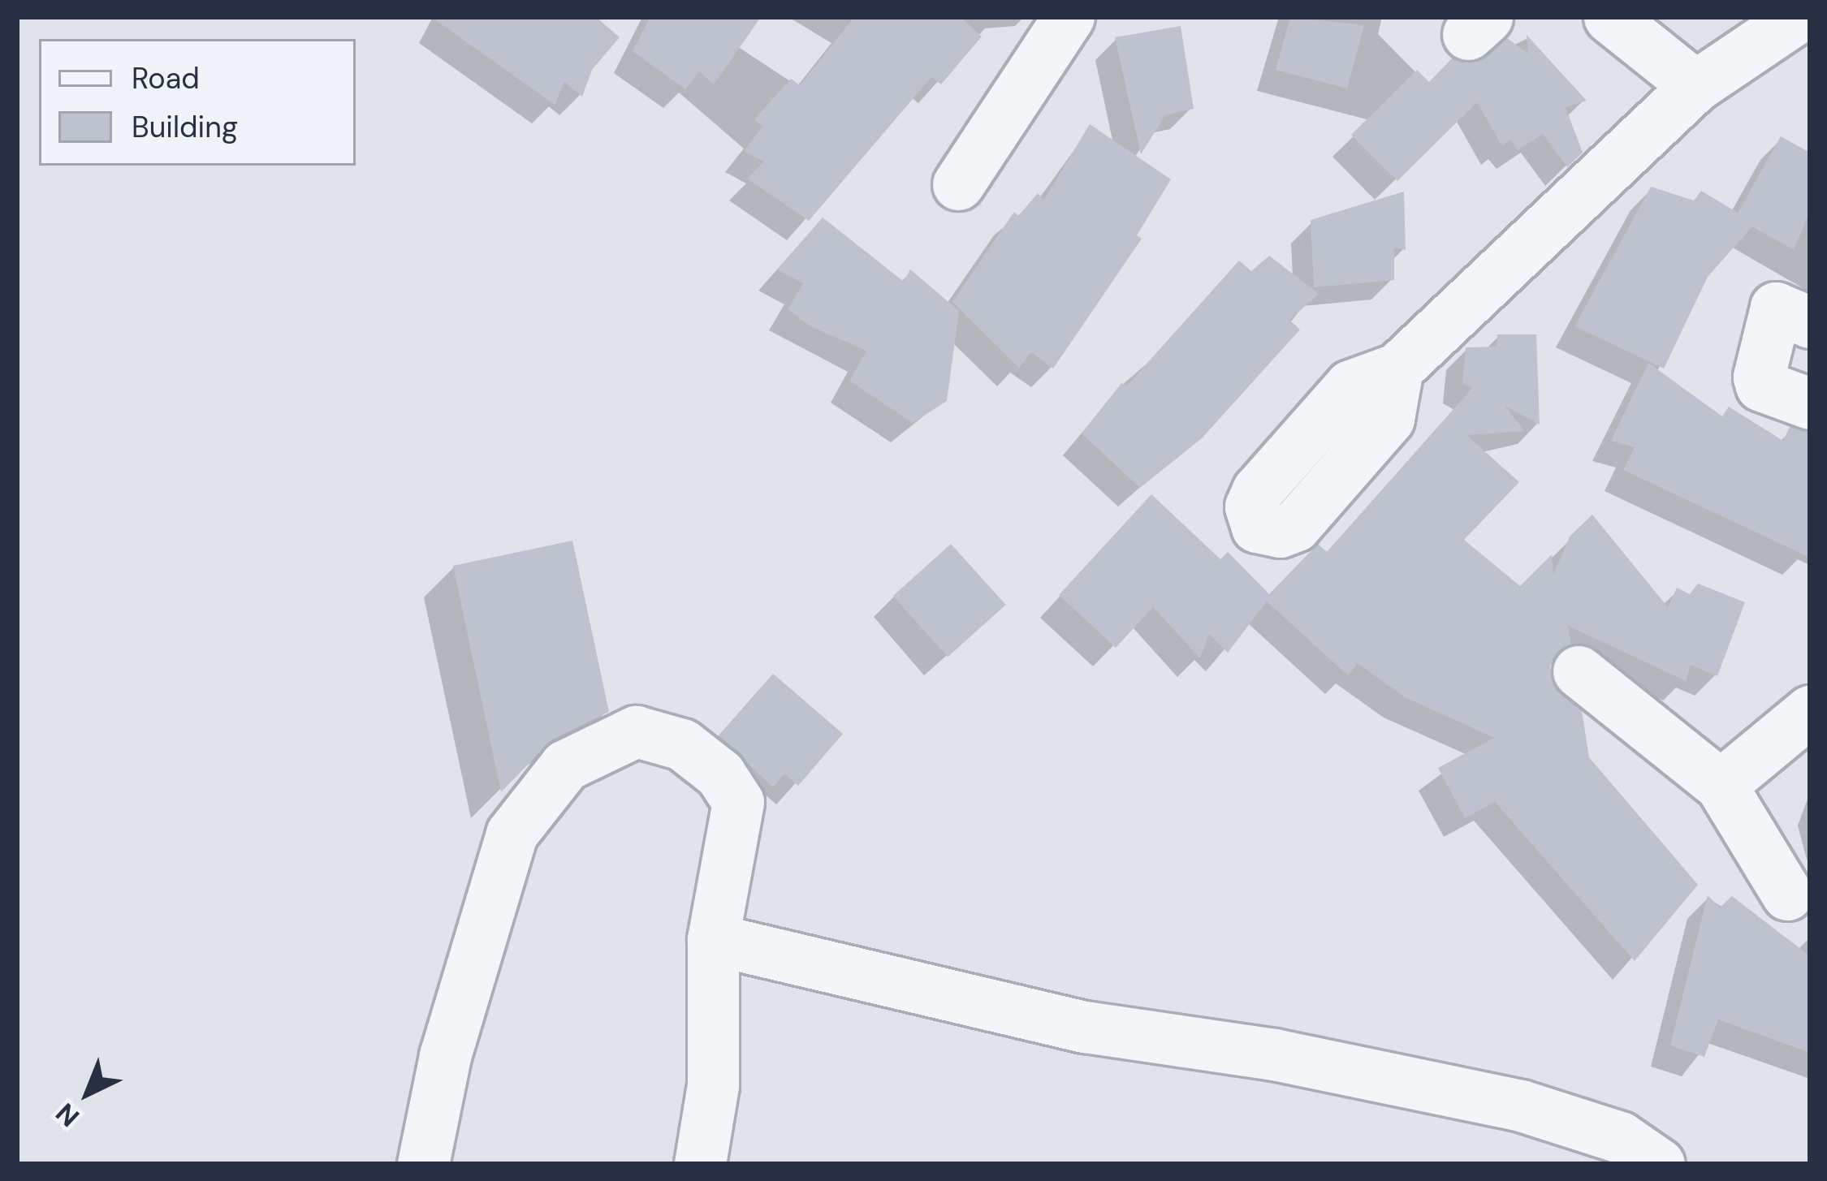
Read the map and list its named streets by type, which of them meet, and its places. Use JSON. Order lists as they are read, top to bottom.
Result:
{
  "legend": ["Road", "Building"],
  "north": "bottom left"
}
